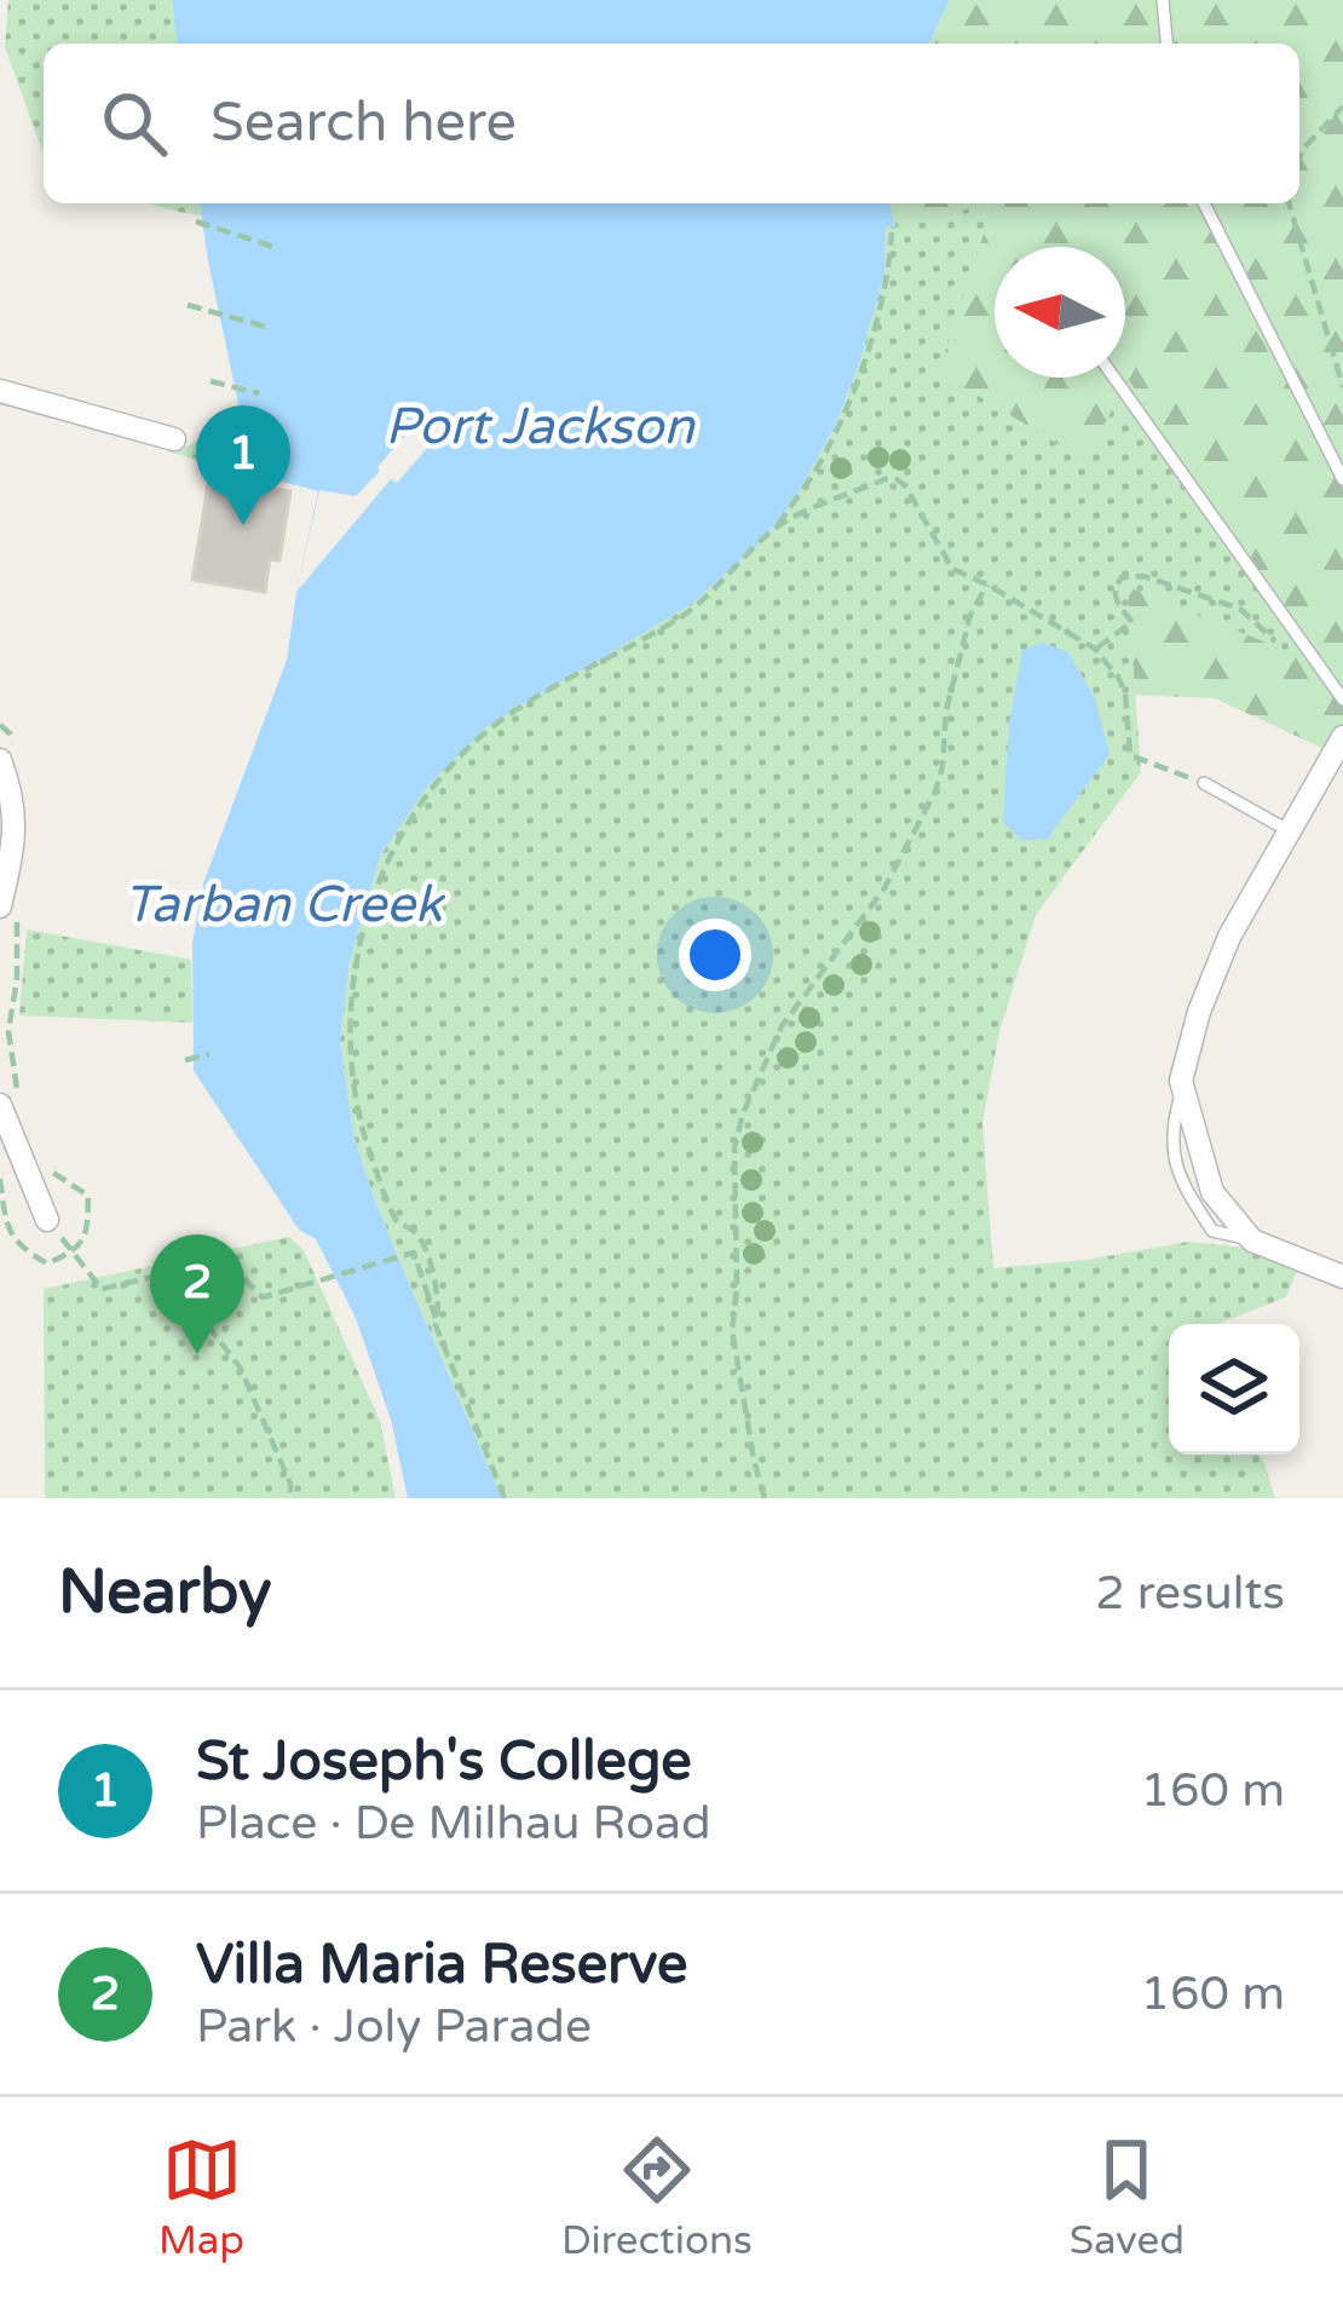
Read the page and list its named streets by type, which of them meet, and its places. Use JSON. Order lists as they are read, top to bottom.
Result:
{
  "water": ["Port Jackson", "Tarban Creek"],
  "north": "left",
  "page": {
    "search": "Search here",
    "pins": ["1", "2"],
    "heading": ["Nearby", "2 results"],
    "list": [
      {
        "mark": "1",
        "name": "St Joseph's College",
        "note": "Place · De Milhau Road",
        "value": "160 m"
      },
      {
        "mark": "2",
        "name": "Villa Maria Reserve",
        "note": "Park · Joly Parade",
        "value": "160 m"
      }
    ],
    "nav": ["Map", "Directions", "Saved"]
  }
}
